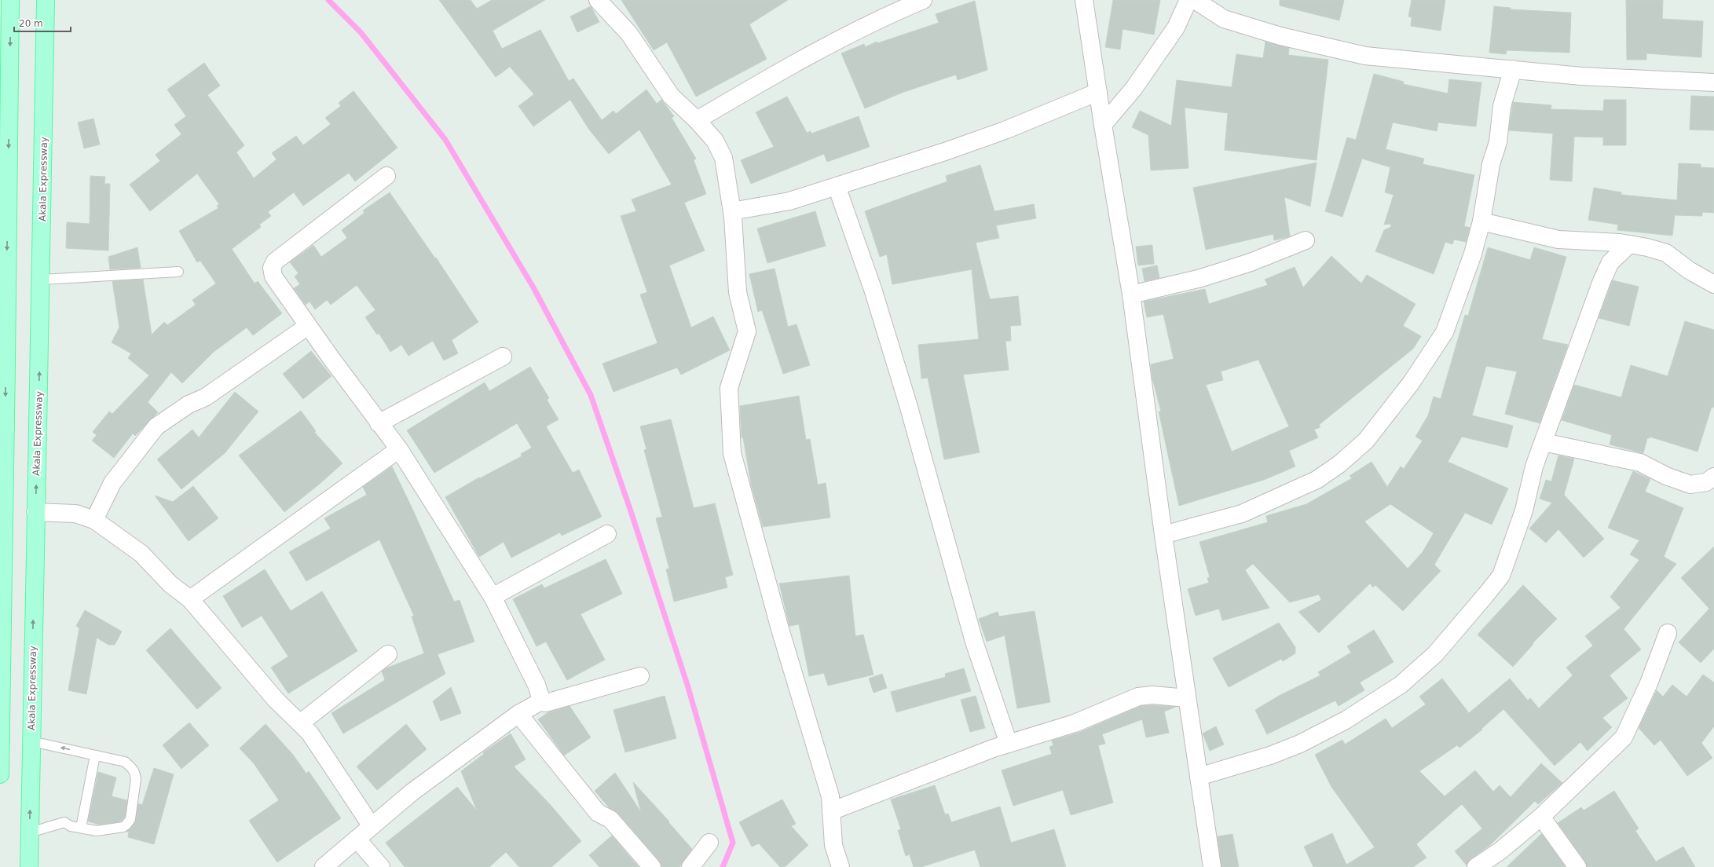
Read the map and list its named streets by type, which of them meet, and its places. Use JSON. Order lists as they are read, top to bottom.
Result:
{
  "streets": {
    "main road": ["Akala Expressway"]
  },
  "scale_bar": "20 m"
}
